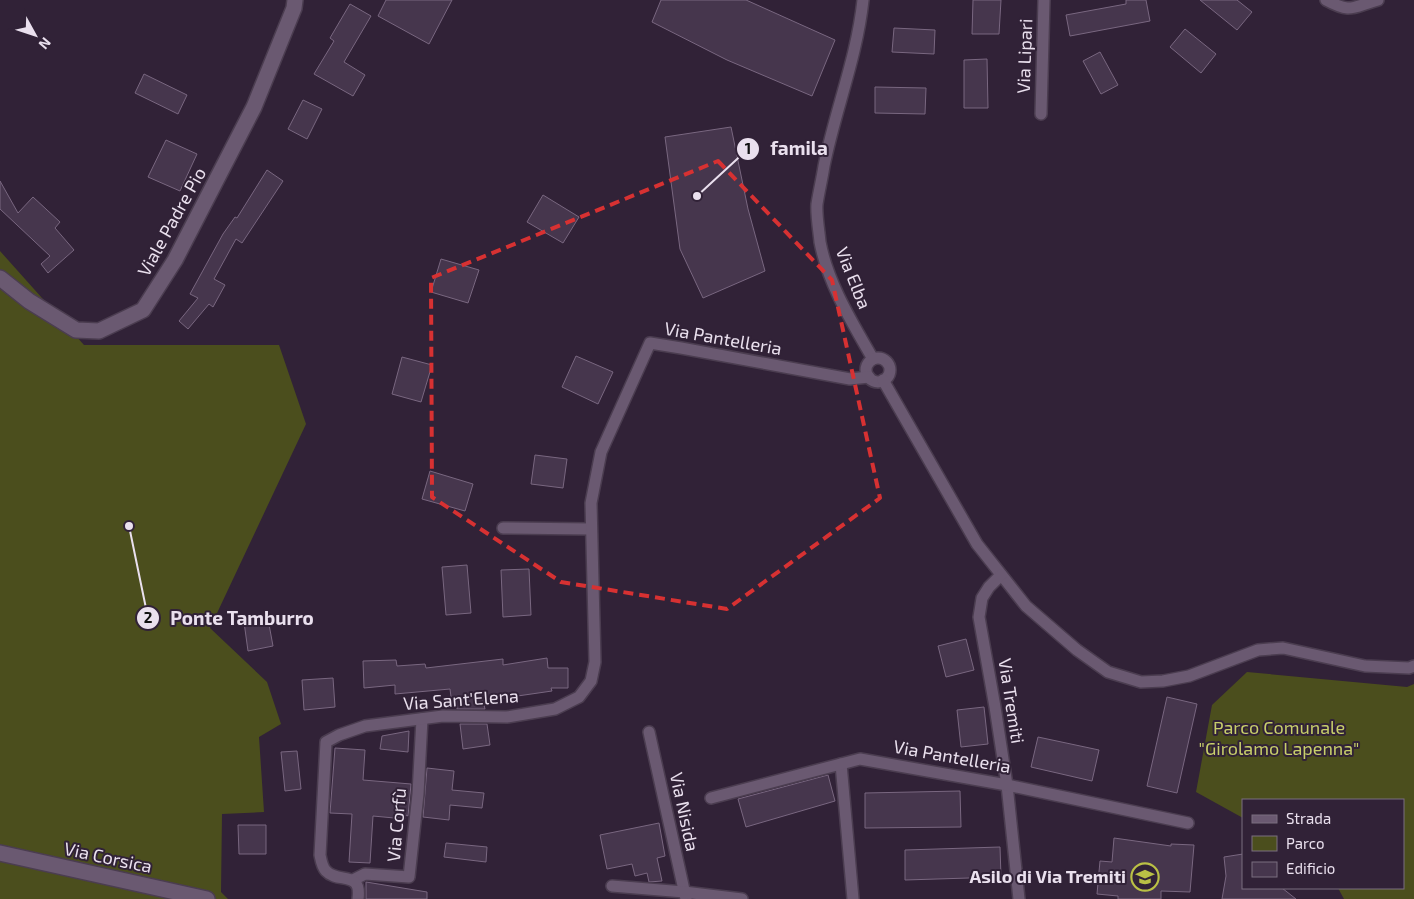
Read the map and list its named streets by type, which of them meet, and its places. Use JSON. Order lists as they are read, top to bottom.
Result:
{
  "streets": {
    "street": [
      "Via Lipari",
      "Viale Padre Pio",
      "Via Elba",
      "Via Pantelleria",
      "Via Sant'Elena",
      "Via Tremiti",
      "Via Nisida",
      "Via Corfù",
      "Via Corsica"
    ]
  },
  "crossings": [
    ["Via Elba", "Via Pantelleria"],
    ["Via Pantelleria", "Via Sant'Elena"],
    ["Via Pantelleria", "Via Tremiti"],
    ["Via Sant'Elena", "Via Corfù"]
  ],
  "parks": ["Parco Comunale \"Girolamo Lapenna\""],
  "places": {
    "other": ["famila", "Ponte Tamburro"],
    "school or university": ["Asilo di Via Tremiti"]
  },
  "legend": ["Strada", "Parco", "Edificio"],
  "north": "bottom right"
}
